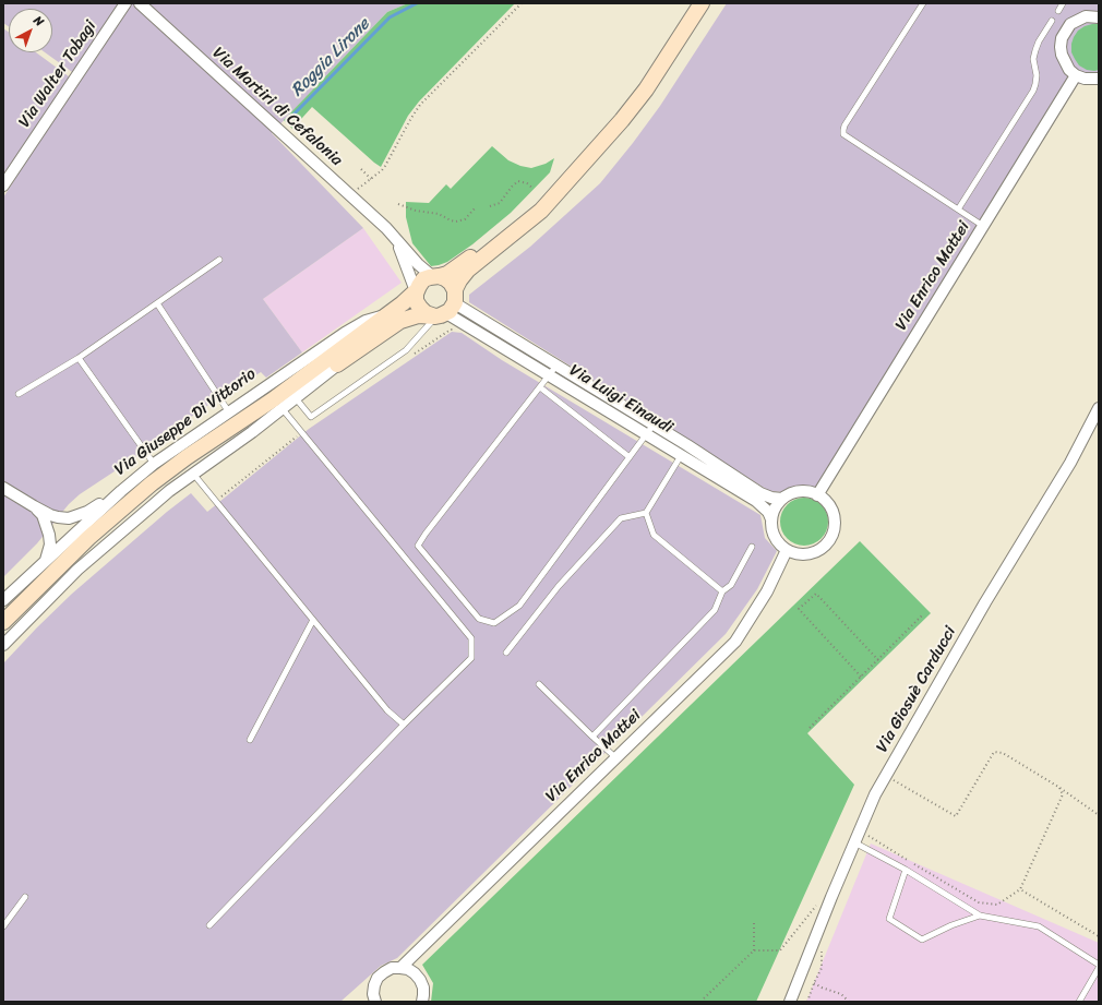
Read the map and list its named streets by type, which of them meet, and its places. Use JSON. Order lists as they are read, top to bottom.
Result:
{
  "streets": {
    "main road": ["Via Giuseppe Di Vittorio"],
    "street": [
      "Via Walter Tobagi",
      "Via Martiri di Cefalonia",
      "Via Enrico Mattei",
      "Via Luigi Einaudi",
      "Via Giosuè Carducci"
    ]
  },
  "crossings": [
    ["Via Martiri di Cefalonia", "Via Giuseppe Di Vittorio"],
    ["Via Enrico Mattei", "Via Luigi Einaudi"],
    ["Via Luigi Einaudi", "Via Giuseppe Di Vittorio"]
  ],
  "water": ["Roggia Lirone"],
  "north": "top right"
}
